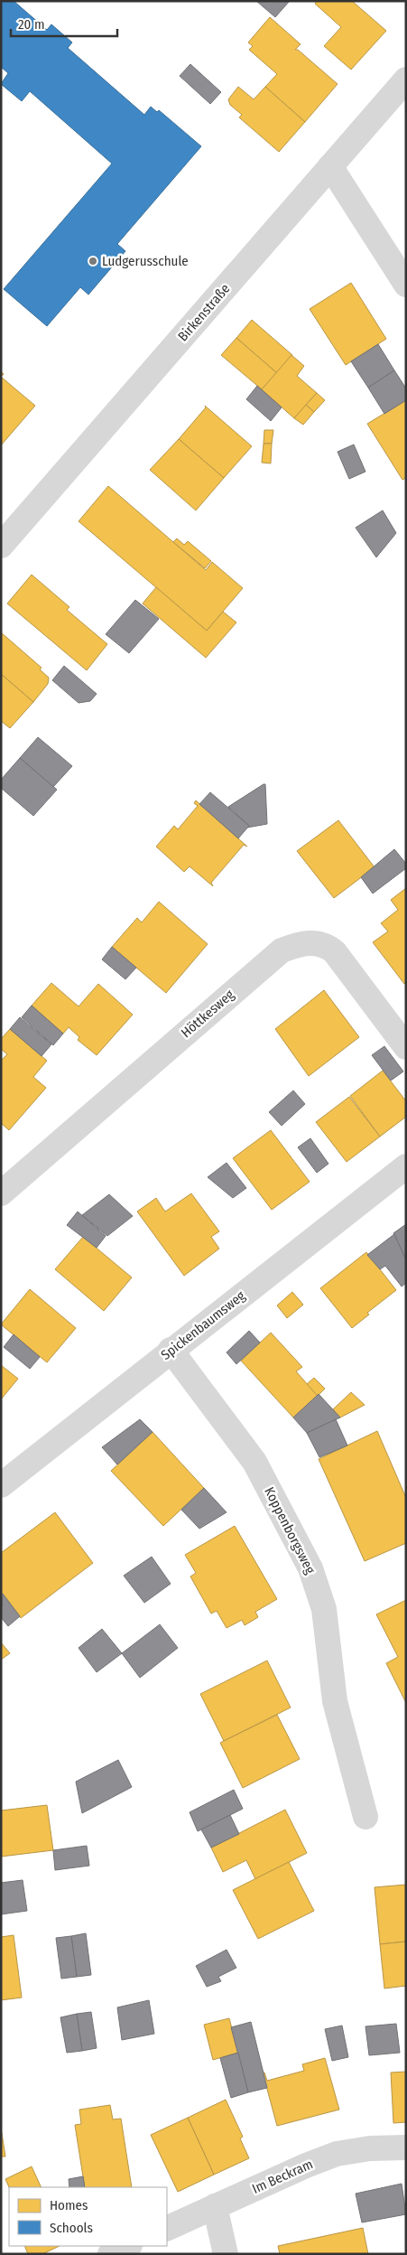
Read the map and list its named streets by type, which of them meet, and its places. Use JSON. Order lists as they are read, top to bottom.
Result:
{
  "streets": {
    "street": [
      "Birkenstraße",
      "Höttkesweg",
      "Spickenbaumsweg",
      "Koppenborgsweg",
      "Im Beckram"
    ]
  },
  "crossings": [
    ["Spickenbaumsweg", "Koppenborgsweg"]
  ],
  "places": ["Ludgerusschule"],
  "legend": ["Homes", "Schools"],
  "scale_bar": "20 m"
}
